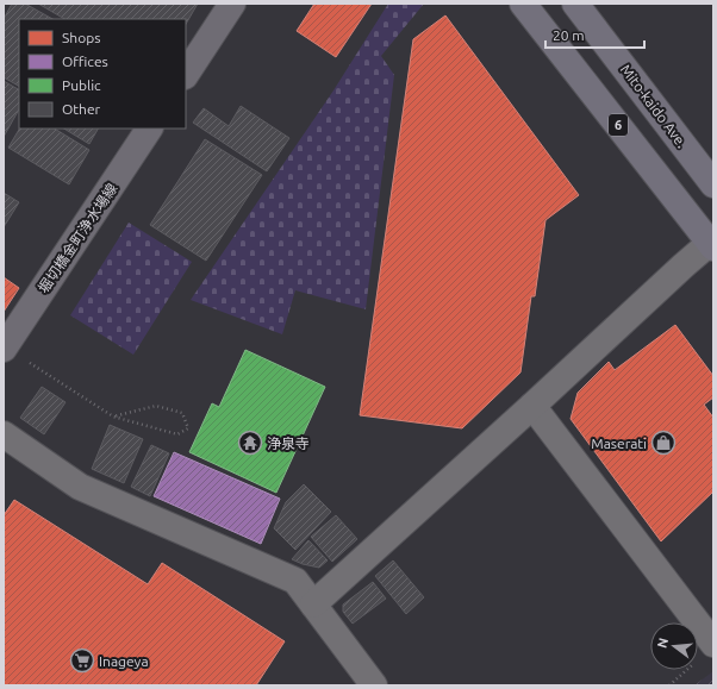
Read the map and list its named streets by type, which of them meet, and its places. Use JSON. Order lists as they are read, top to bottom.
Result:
{
  "streets": {
    "highway": ["Mito-kaido Ave.", "6"],
    "street": ["堀切橋金町浄水場線"]
  },
  "places": {
    "temple": ["浄泉寺"],
    "shop": ["Maserati"],
    "supermarket": ["Inageya"]
  },
  "legend": [
    "Shops",
    "Offices",
    "Public",
    "Other"
  ],
  "scale_bar": "20 m",
  "north": "left"
}
